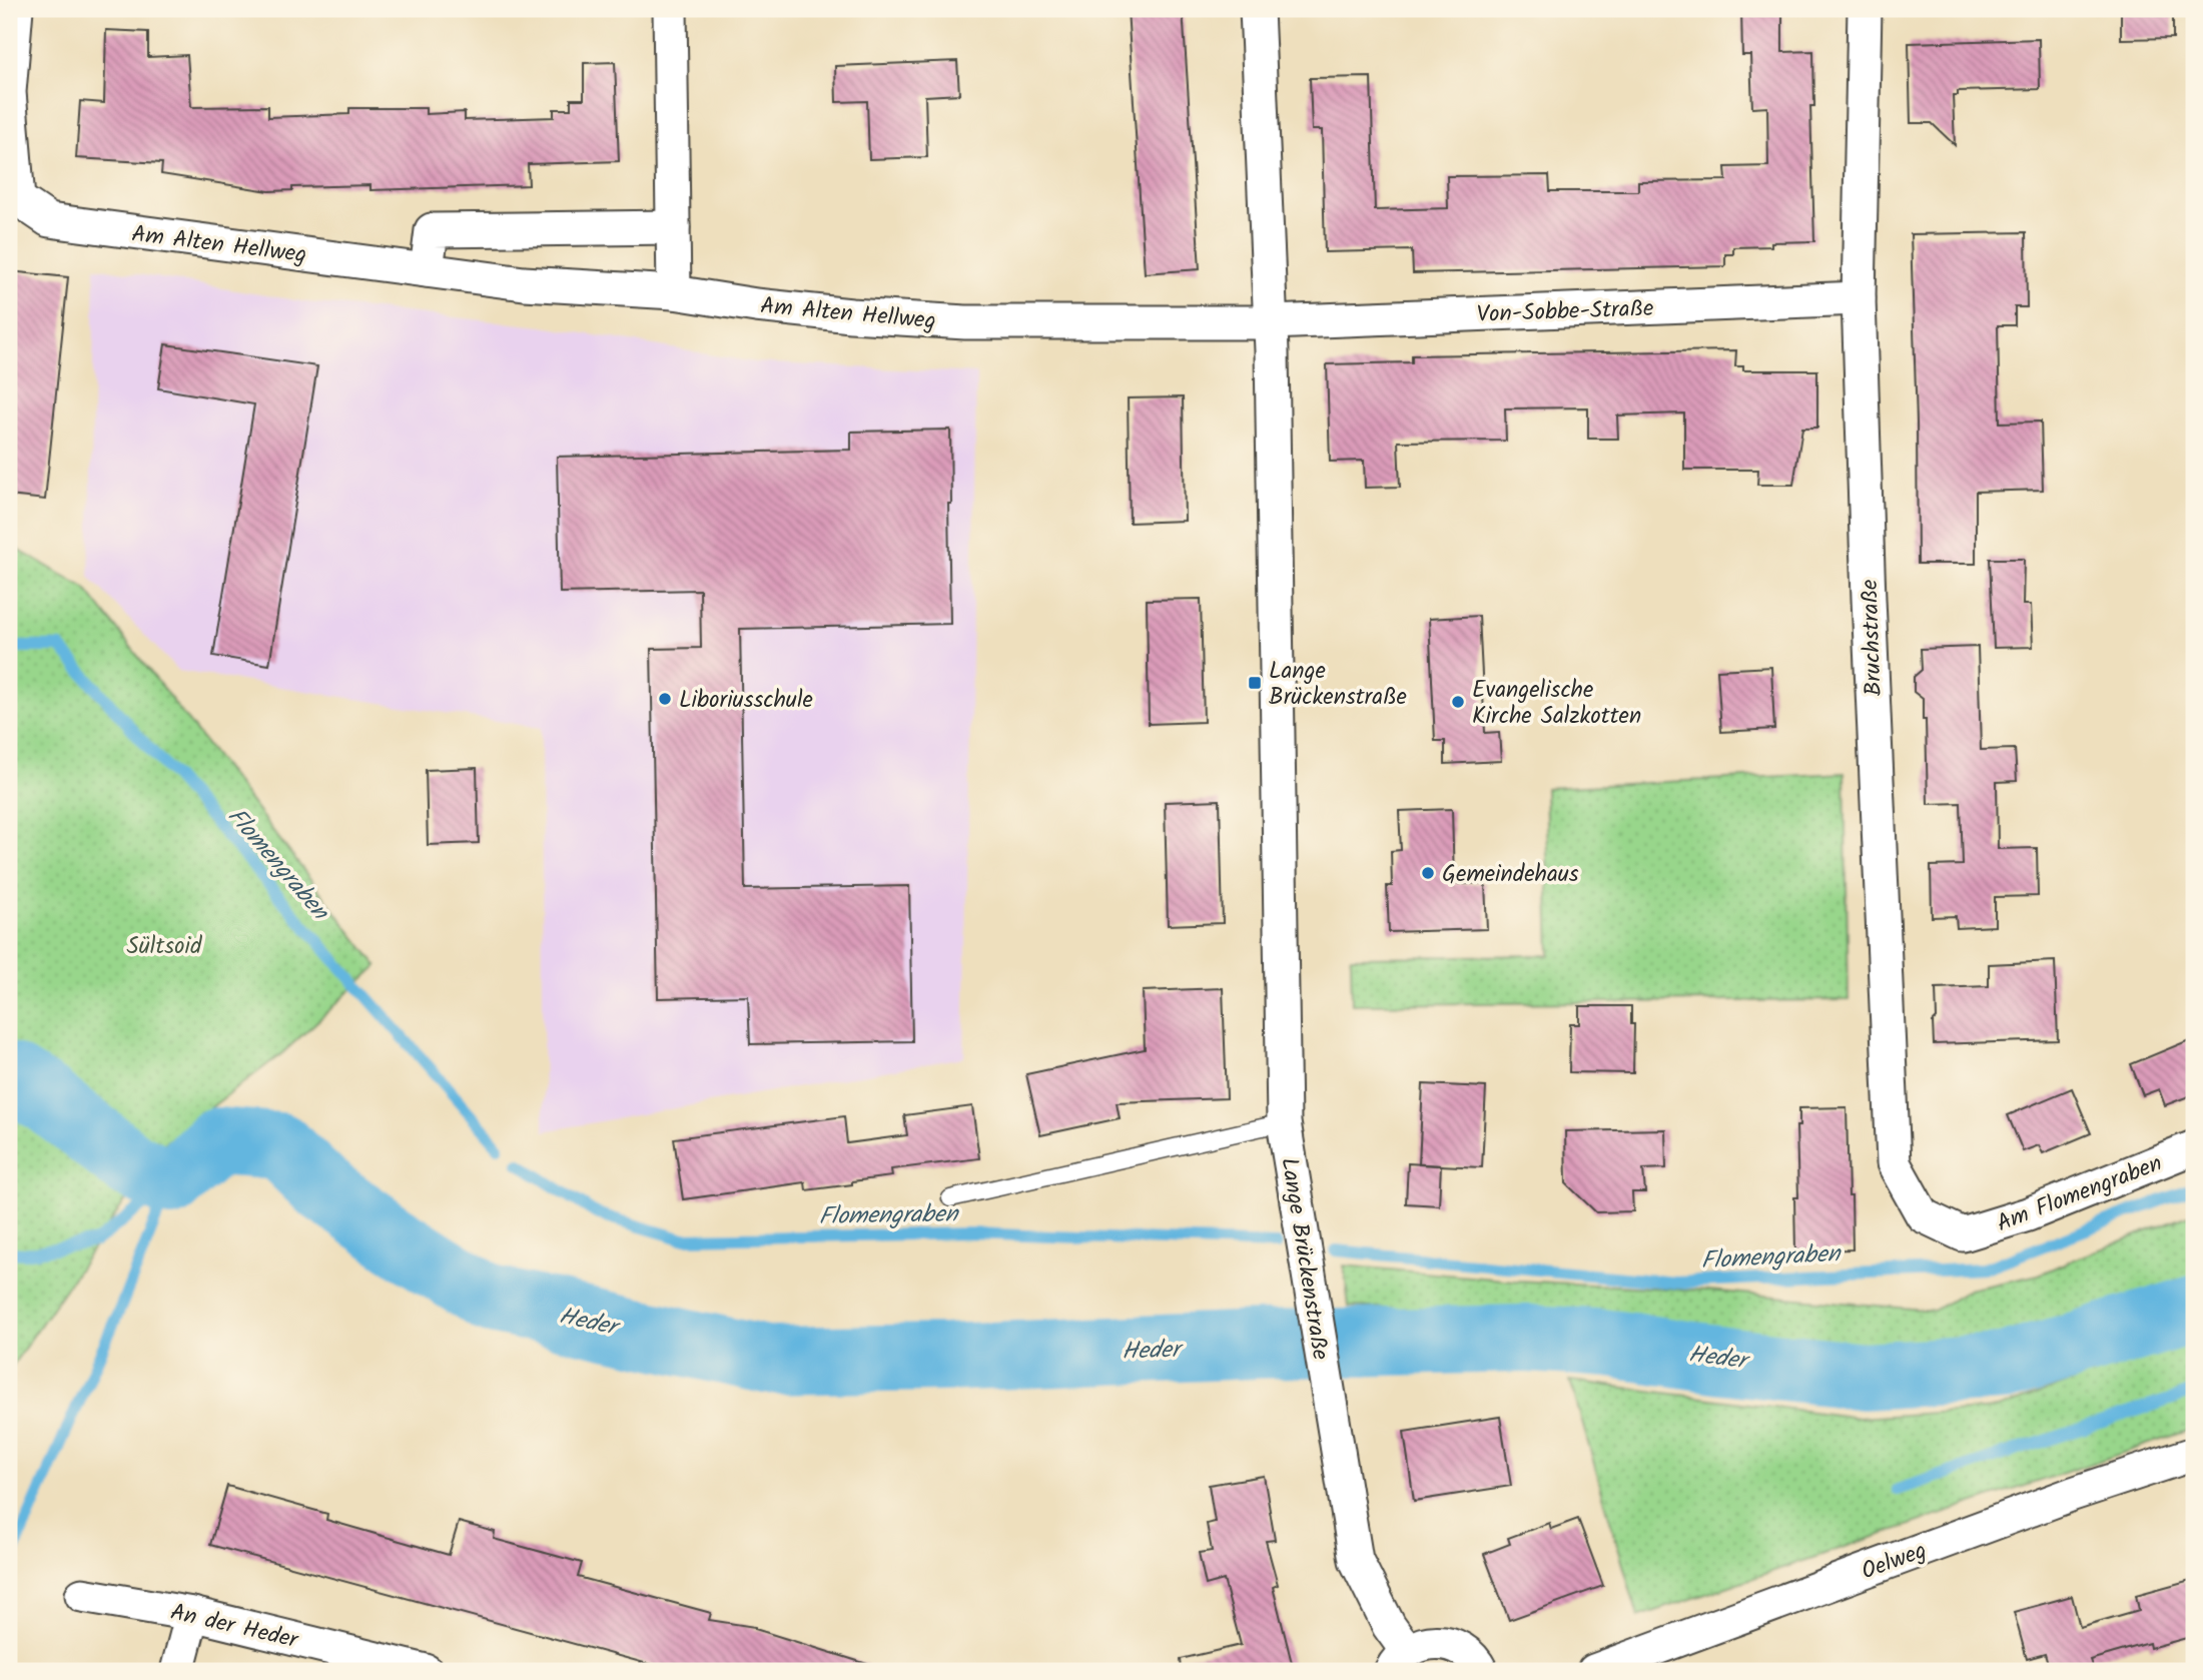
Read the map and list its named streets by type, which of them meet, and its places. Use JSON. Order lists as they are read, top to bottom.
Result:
{
  "streets": {
    "street": [
      "Am Alten Hellweg",
      "Von-Sobbe-Straße",
      "Bruchstraße",
      "Am Flomengraben",
      "Lange Brückenstraße",
      "Oelweg",
      "An der Heder"
    ]
  },
  "crossings": [
    ["Am Alten Hellweg", "Von-Sobbe-Straße"],
    ["Am Alten Hellweg", "Lange Brückenstraße"],
    ["Von-Sobbe-Straße", "Bruchstraße"],
    ["Von-Sobbe-Straße", "Lange Brückenstraße"],
    ["Bruchstraße", "Am Flomengraben"]
  ],
  "water": ["Flomengraben", "Heder"],
  "parks": ["Sültsoid"],
  "places": {
    "transit": ["Lange Brückenstraße"],
    "other": ["Liboriusschule", "Evangelische Kirche Salzkotten", "Gemeindehaus"]
  }
}
